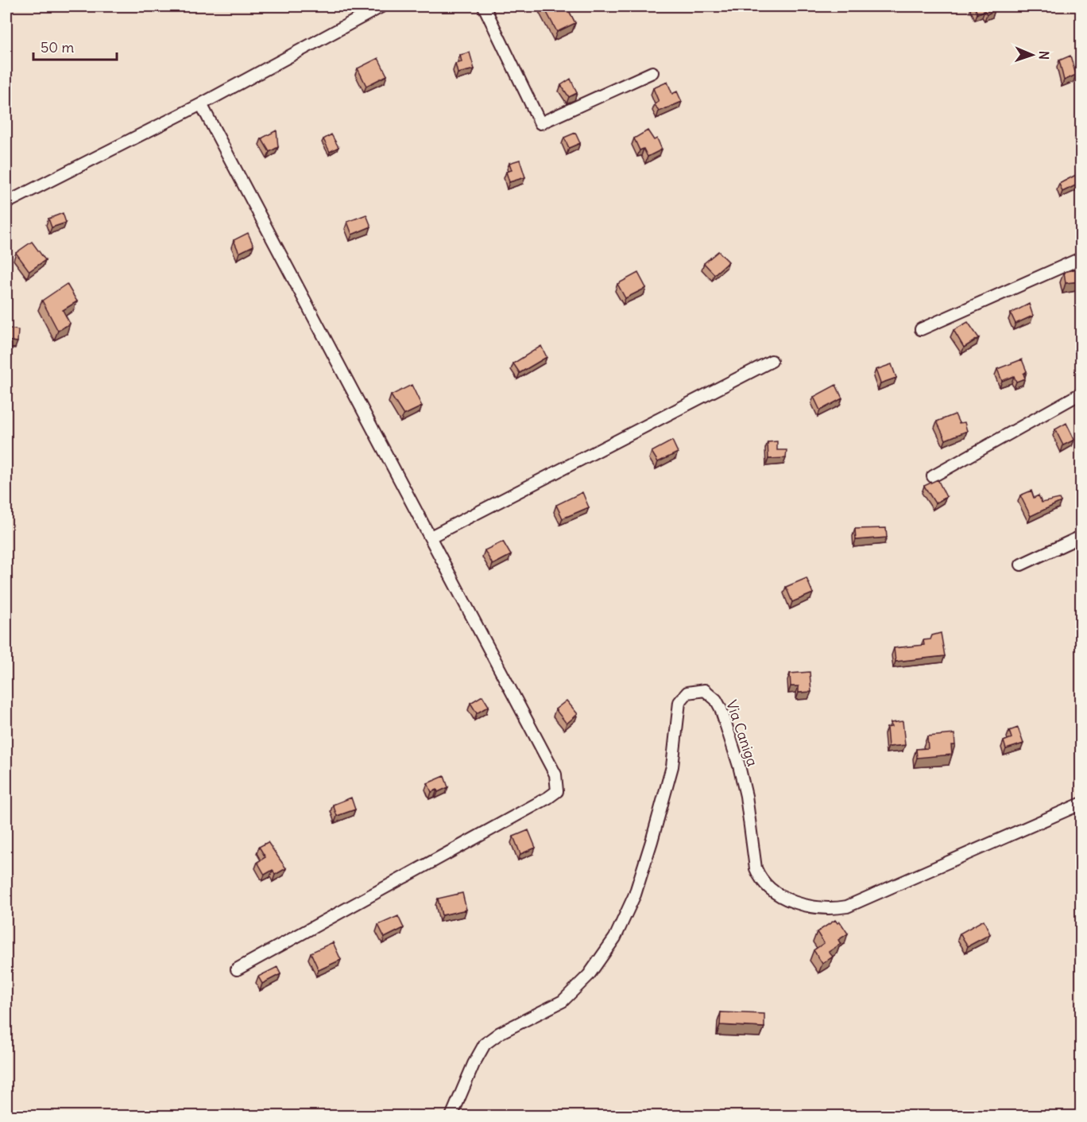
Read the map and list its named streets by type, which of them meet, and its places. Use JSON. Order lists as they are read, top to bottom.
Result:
{
  "streets": {
    "street": ["Via Caniga"]
  },
  "scale_bar": "50 m",
  "north": "right"
}
